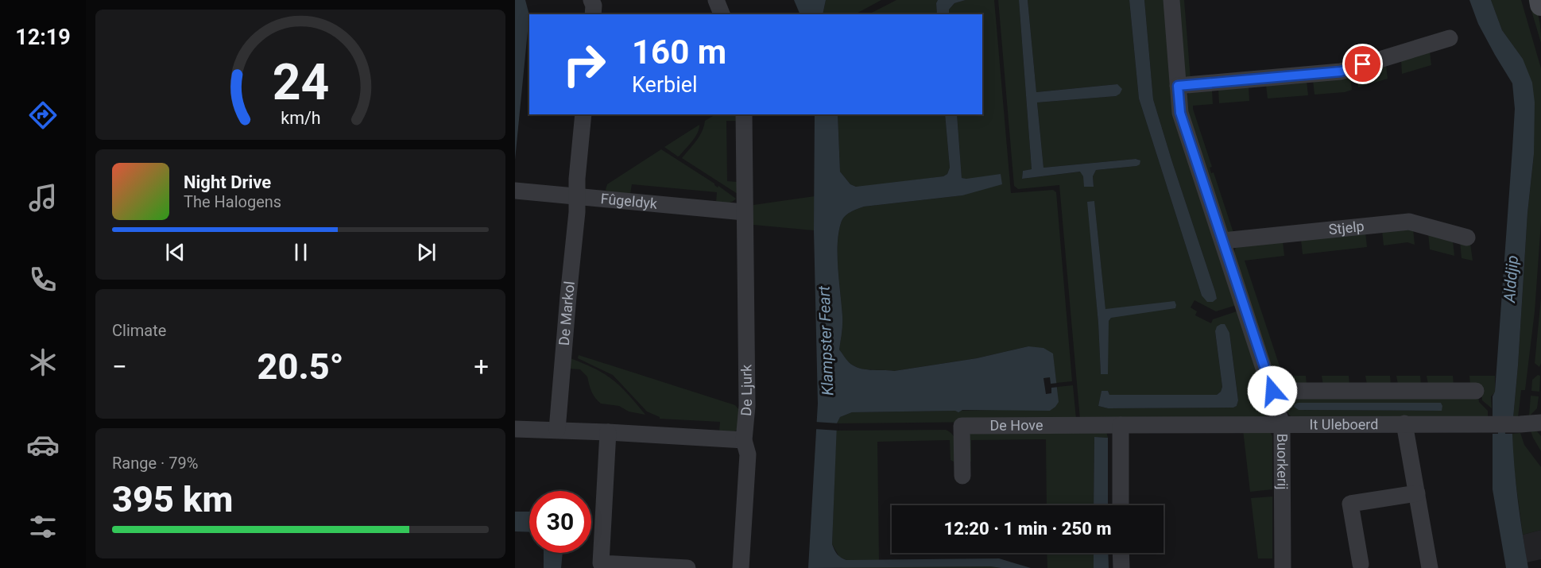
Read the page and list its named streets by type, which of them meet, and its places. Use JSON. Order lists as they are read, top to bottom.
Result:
{
  "streets": {
    "street": [
      "Fûgeldyk",
      "Stjelp",
      "De Markol",
      "De Ljurk",
      "It Uleboerd",
      "De Hove",
      "Buorkerij"
    ]
  },
  "crossings": [
    ["Fûgeldyk", "De Markol"],
    ["Fûgeldyk", "De Ljurk"],
    ["Stjelp", "Buorkerij"],
    ["It Uleboerd", "De Hove"],
    ["It Uleboerd", "Buorkerij"]
  ],
  "water": ["Alddjip", "Klampster Feart"],
  "page": {
    "tabs": "12:19",
    "turn": ["160 m", "Kerbiel"],
    "song": ["Night Drive", "The Halogens"],
    "tile": [
      "Climate",
      ["Range · 79%", "395 km"]
    ],
    "heat": ["−", "20.5°", "+"],
    "limit": "30",
    "trip": "12:20 · 1 min · 250 m",
    "gauge": ["24", "km/h"]
  }
}
